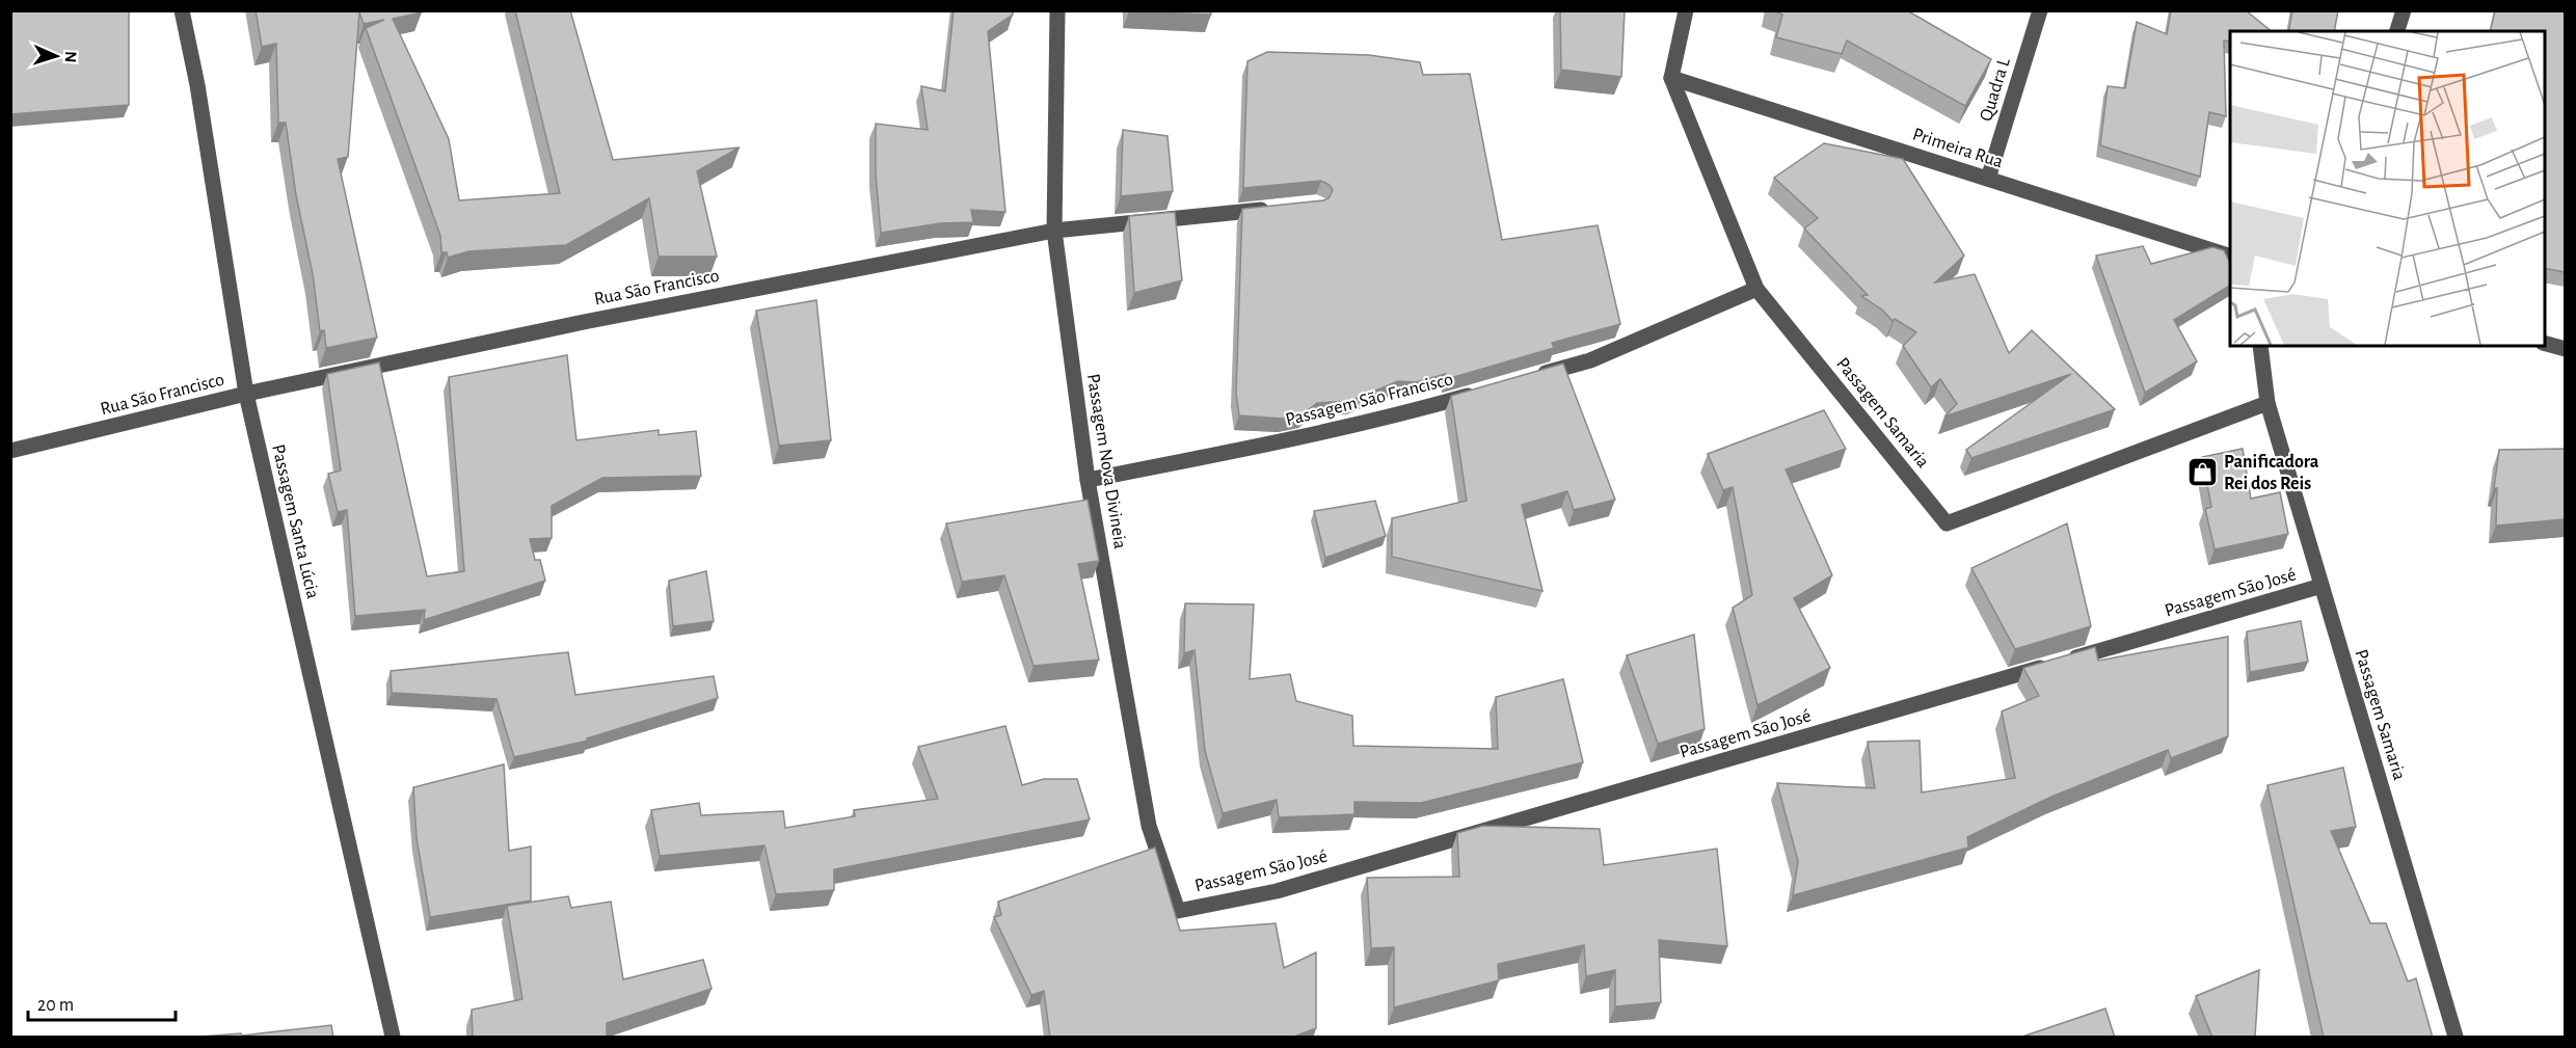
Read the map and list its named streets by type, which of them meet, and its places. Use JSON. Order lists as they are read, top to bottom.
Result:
{
  "streets": {
    "street": [
      "Quadra L",
      "Primeira Rua",
      "Rua São Francisco",
      "Passagem São Francisco",
      "Passagem Samaria",
      "Passagem Nova Divineia",
      "Passagem Santa Lúcia",
      "Passagem São José"
    ]
  },
  "crossings": [
    ["Quadra L", "Primeira Rua"],
    ["Primeira Rua", "Passagem Samaria"],
    ["Rua São Francisco", "Passagem Nova Divineia"],
    ["Rua São Francisco", "Passagem Santa Lúcia"],
    ["Passagem São Francisco", "Passagem Nova Divineia"],
    ["Passagem Samaria", "Passagem São José"],
    ["Passagem Nova Divineia", "Passagem São José"]
  ],
  "places": {
    "shop": ["Panificadora Rei dos Reis"]
  },
  "scale_bar": "20 m",
  "north": "right"
}
